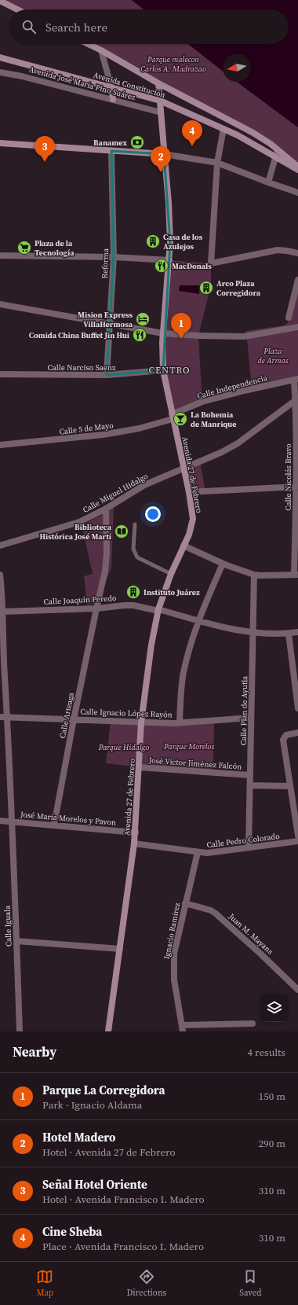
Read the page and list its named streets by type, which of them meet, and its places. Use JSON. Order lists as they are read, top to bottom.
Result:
{
  "streets": {
    "main road": ["Avenida Constitución", "Avenida 27 de Febrero"],
    "street": [
      "Avenida José María Pino Suárez",
      "Reforma",
      "Calle Narciso Saenz",
      "Calle Independencia",
      "Calle 5 de Mayo",
      "Calle Nicolás Bravo",
      "Calle Miguel Hidalgo",
      "Calle Joaquín Peredo",
      "Calle Plan de Ayutla",
      "Calle Ignacio López Rayón",
      "Calle Arteaga",
      "José Víctor Jiménez Falcón",
      "José María Morelos y Pavon",
      "Calle Pedro Colorado",
      "Calle Iguala",
      "Ignacio Ramirez",
      "Juan M. Mayans"
    ]
  },
  "crossings": [
    ["Avenida José María Pino Suárez", "Avenida 27 de Febrero"],
    ["Avenida Constitución", "Avenida 27 de Febrero"],
    ["Reforma", "Calle Narciso Saenz"],
    ["Calle Narciso Saenz", "Avenida 27 de Febrero"],
    ["Calle Independencia", "Calle 5 de Mayo"],
    ["Calle Independencia", "Avenida 27 de Febrero"],
    ["Calle Independencia", "Calle Nicolás Bravo"],
    ["Calle 5 de Mayo", "Avenida 27 de Febrero"],
    ["Avenida 27 de Febrero", "Calle Miguel Hidalgo"],
    ["Avenida 27 de Febrero", "Calle Joaquín Peredo"],
    ["Avenida 27 de Febrero", "Calle Ignacio López Rayón"],
    ["Avenida 27 de Febrero", "José Víctor Jiménez Falcón"],
    ["Avenida 27 de Febrero", "José María Morelos y Pavon"],
    ["Avenida 27 de Febrero", "Calle Pedro Colorado"],
    ["Calle Nicolás Bravo", "Calle Miguel Hidalgo"],
    ["Calle Miguel Hidalgo", "Calle Arteaga"],
    ["Calle Joaquín Peredo", "Calle Plan de Ayutla"],
    ["Calle Joaquín Peredo", "Calle Arteaga"],
    ["Calle Joaquín Peredo", "Calle Iguala"],
    ["Calle Plan de Ayutla", "Calle Ignacio López Rayón"],
    ["Calle Plan de Ayutla", "José Víctor Jiménez Falcón"],
    ["Calle Plan de Ayutla", "Calle Pedro Colorado"],
    ["Calle Ignacio López Rayón", "Calle Arteaga"],
    ["Calle Ignacio López Rayón", "Calle Iguala"],
    ["Calle Arteaga", "José María Morelos y Pavon"],
    ["José María Morelos y Pavon", "Calle Iguala"],
    ["Calle Pedro Colorado", "Ignacio Ramirez"],
    ["Ignacio Ramirez", "Juan M. Mayans"]
  ],
  "districts": ["CENTRO"],
  "parks": [
    "Parque malecon Carlos A. Madrazao",
    "Plaza de Armas",
    "Parque Morelos",
    "Parque Hidalgo"
  ],
  "places": {
    "bank": ["Banamex"],
    "building": ["Casa de los Azulejos", "Arco Plaza Corregidora", "Instituto Juárez"],
    "supermarket": ["Plaza de la Tecnología"],
    "restaurant": ["MacDonals", "Comida China Buffet Jin Hui"],
    "hotel": ["Mision Express VillaHermosa"],
    "bar": ["La Bohemia de Manrique"],
    "library": ["Biblioteca Histórica José Martí"]
  },
  "north": "left",
  "page": {
    "search": "Search here",
    "pins": [
      "4",
      "3",
      "2",
      "1"
    ],
    "heading": ["Nearby", "4 results"],
    "list": [
      {
        "mark": "1",
        "name": "Parque La Corregidora",
        "note": "Park · Ignacio Aldama",
        "value": "150 m"
      },
      {
        "mark": "2",
        "name": "Hotel Madero",
        "note": "Hotel · Avenida 27 de Febrero",
        "value": "290 m"
      },
      {
        "mark": "3",
        "name": "Señal Hotel Oriente",
        "note": "Hotel · Avenida Francisco I. Madero",
        "value": "310 m"
      },
      {
        "mark": "4",
        "name": "Cine Sheba",
        "note": "Place · Avenida Francisco I. Madero",
        "value": "310 m"
      }
    ],
    "nav": ["Map", "Directions", "Saved"]
  }
}
